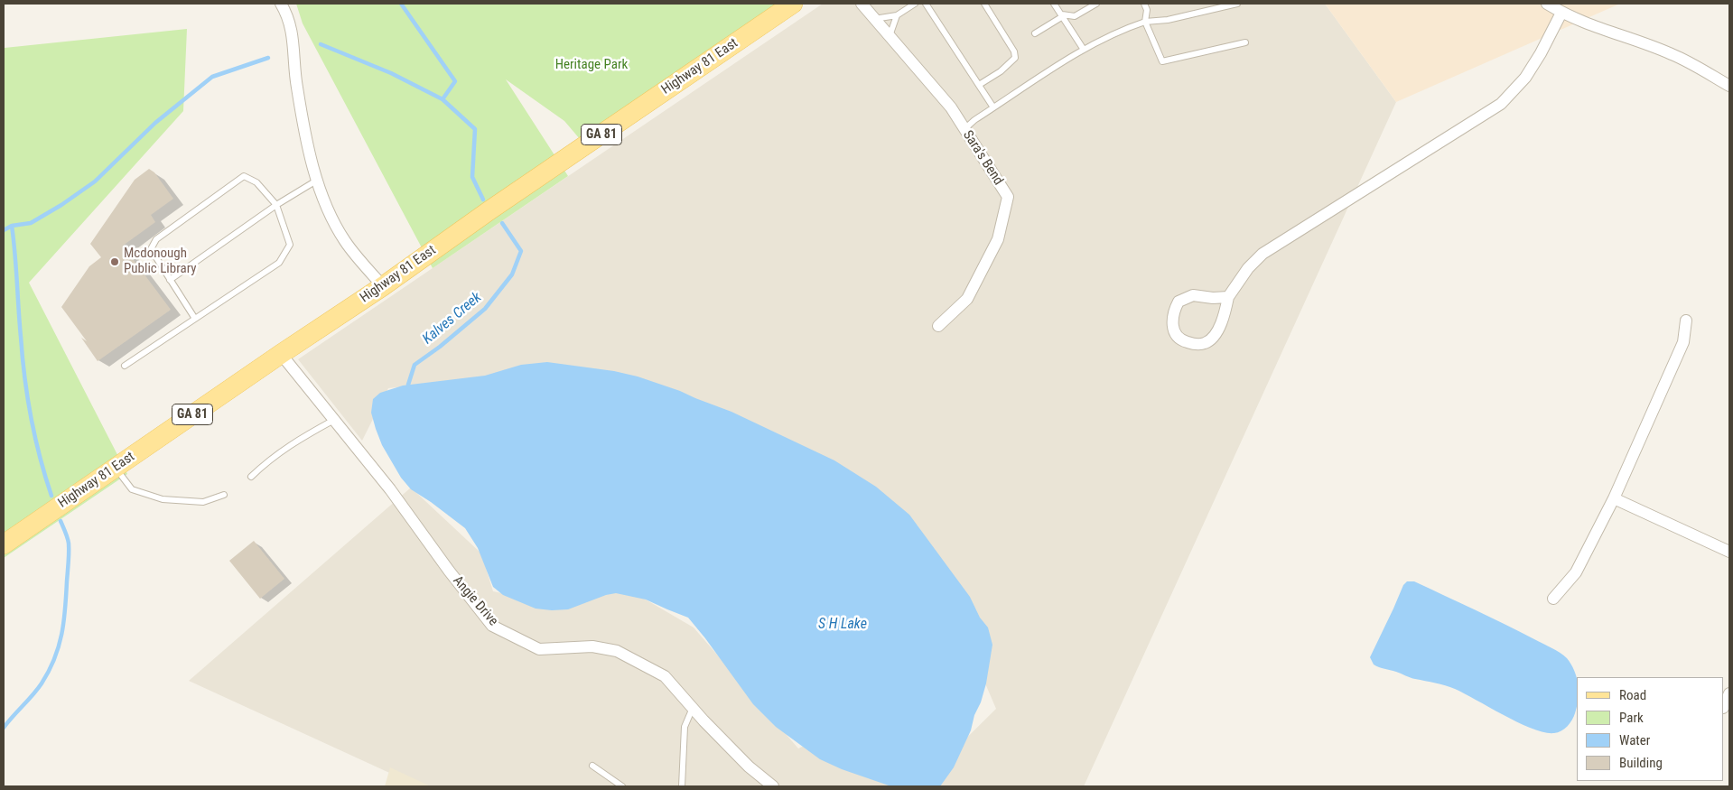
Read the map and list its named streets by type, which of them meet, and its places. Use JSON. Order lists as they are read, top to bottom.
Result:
{
  "streets": {
    "main road": ["Highway 81 East", "GA 81"],
    "street": ["Sara's Bend", "Angie Drive"]
  },
  "crossings": [
    ["Highway 81 East", "Angie Drive"]
  ],
  "water": ["Kalves Creek", "S H Lake"],
  "parks": ["Heritage Park"],
  "places": ["Mcdonough Public Library"],
  "legend": [
    "Road",
    "Park",
    "Water",
    "Building"
  ]
}
